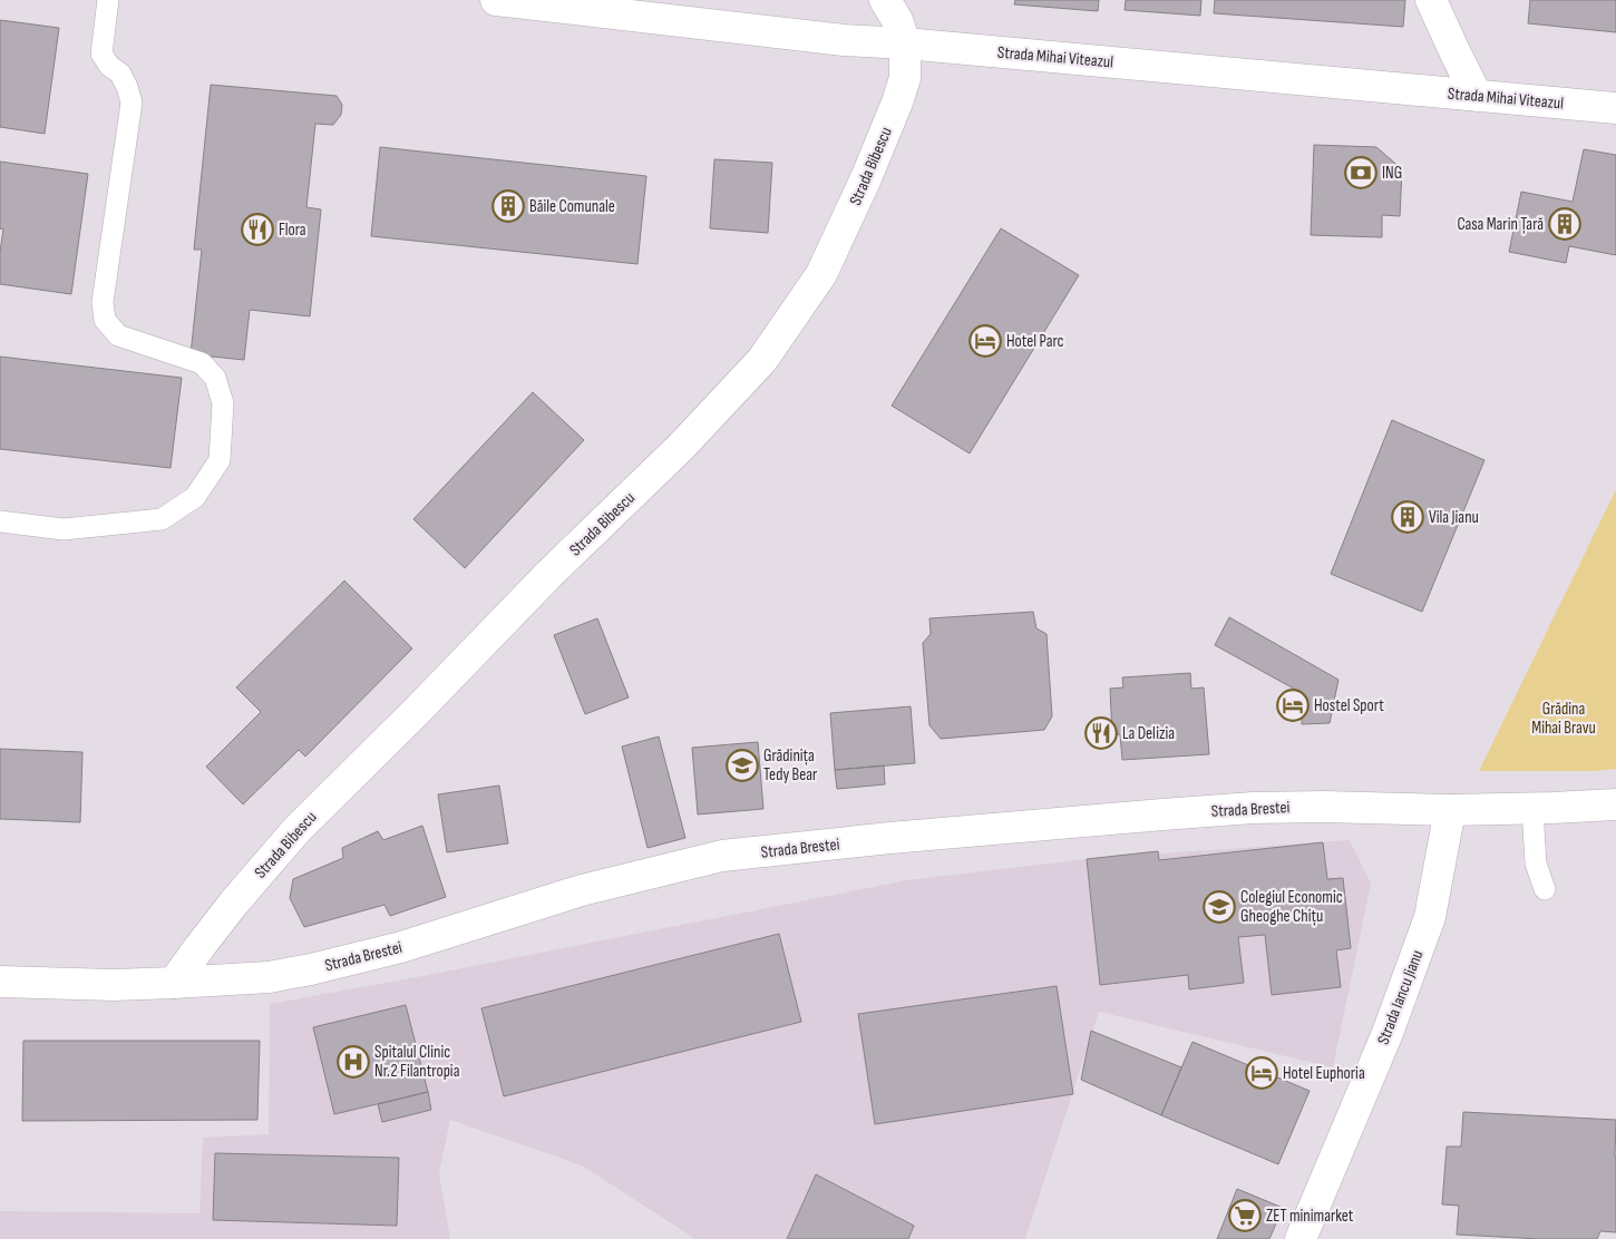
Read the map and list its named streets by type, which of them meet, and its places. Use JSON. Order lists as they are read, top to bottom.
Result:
{
  "streets": {
    "street": [
      "Strada Mihai Viteazul",
      "Strada Bibescu",
      "Strada Brestei",
      "Strada Iancu Jianu"
    ]
  },
  "crossings": [
    ["Strada Mihai Viteazul", "Strada Bibescu"],
    ["Strada Bibescu", "Strada Brestei"],
    ["Strada Brestei", "Strada Iancu Jianu"]
  ],
  "parks": ["Grădina Mihai Bravu"],
  "places": {
    "bank": ["ING"],
    "building": ["Băile Comunale", "Casa Marin Țară", "Vila Jianu"],
    "restaurant": ["Flora", "La Delizia"],
    "hotel": ["Hotel Parc", "Hostel Sport", "Hotel Euphoria"],
    "school or university": ["Grădinița Tedy Bear", "Colegiul Economic Gheoghe Chițu"],
    "hospital": ["Spitalul Clinic Nr.2 Filantropia"],
    "supermarket": ["ZET minimarket"]
  }
}
